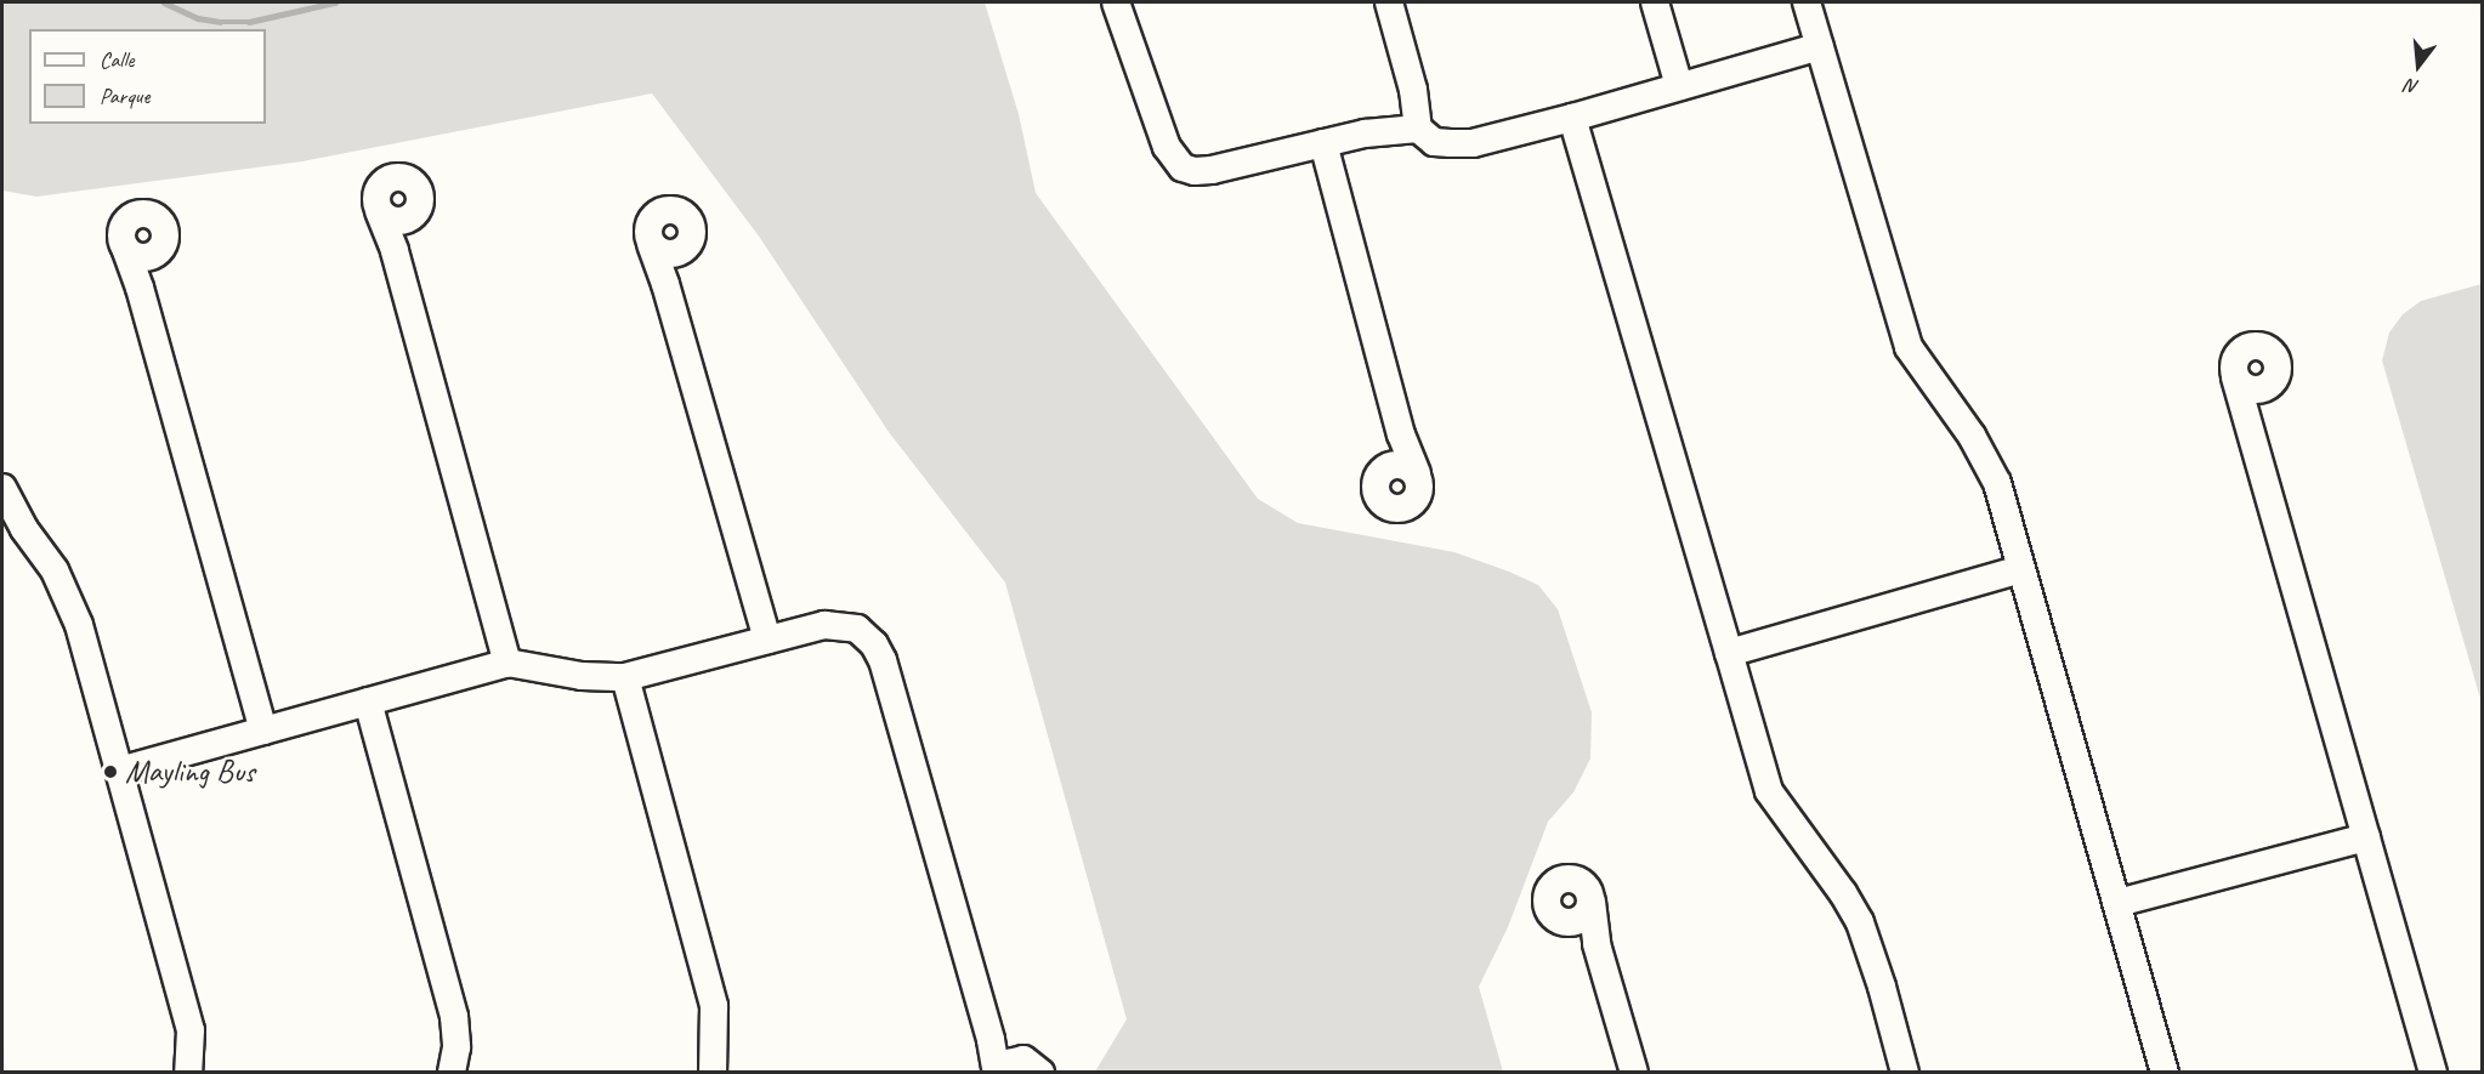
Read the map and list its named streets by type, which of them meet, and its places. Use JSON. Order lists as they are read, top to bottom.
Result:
{
  "places": ["Mayling Bus"],
  "legend": ["Calle", "Parque"],
  "north": "bottom"
}
